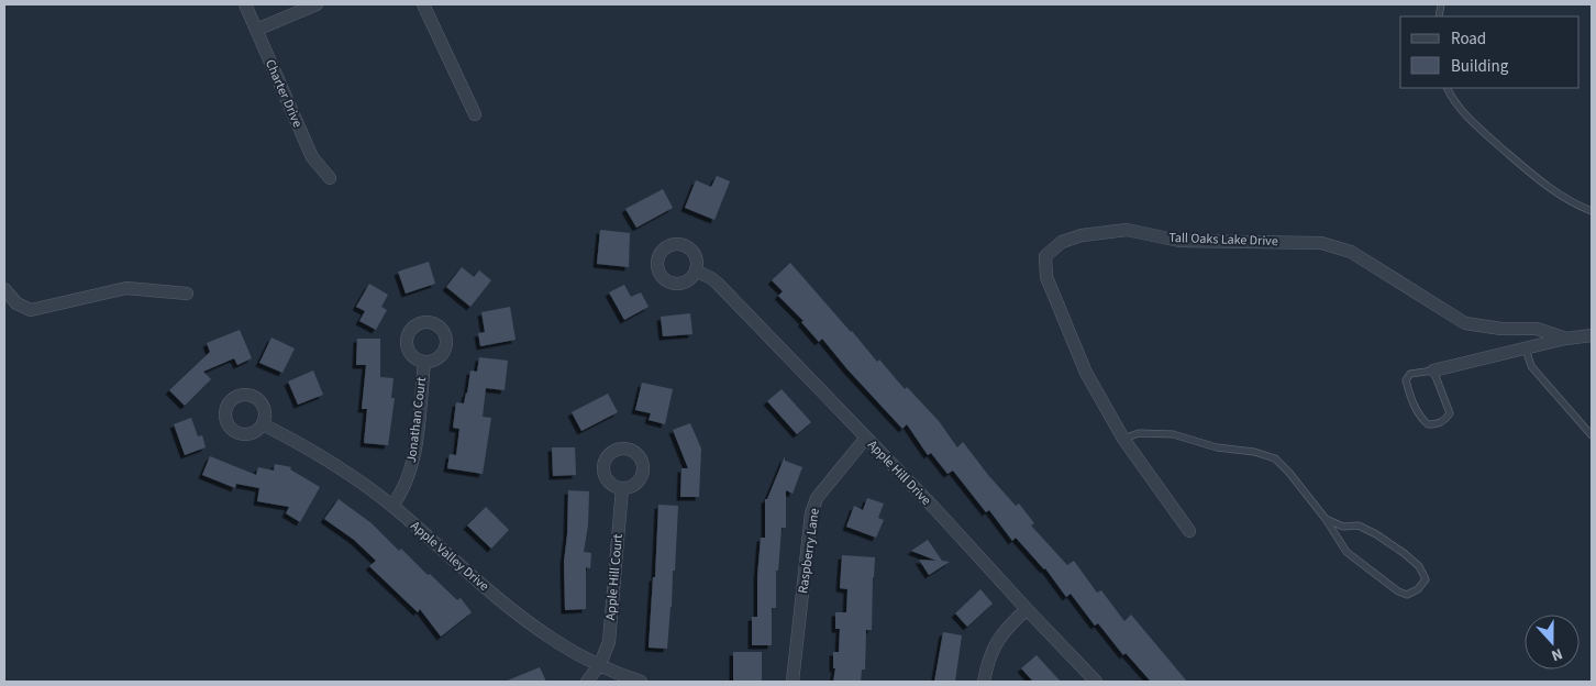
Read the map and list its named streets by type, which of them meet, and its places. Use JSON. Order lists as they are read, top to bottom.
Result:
{
  "streets": {
    "street": [
      "Charter Drive",
      "Tall Oaks Lake Drive",
      "Jonathan Court",
      "Apple Hill Drive",
      "Raspberry Lane",
      "Apple Valley Drive",
      "Apple Hill Court"
    ]
  },
  "crossings": [
    ["Jonathan Court", "Apple Valley Drive"],
    ["Apple Hill Drive", "Raspberry Lane"],
    ["Apple Valley Drive", "Apple Hill Court"]
  ],
  "legend": ["Road", "Building"],
  "north": "bottom"
}
